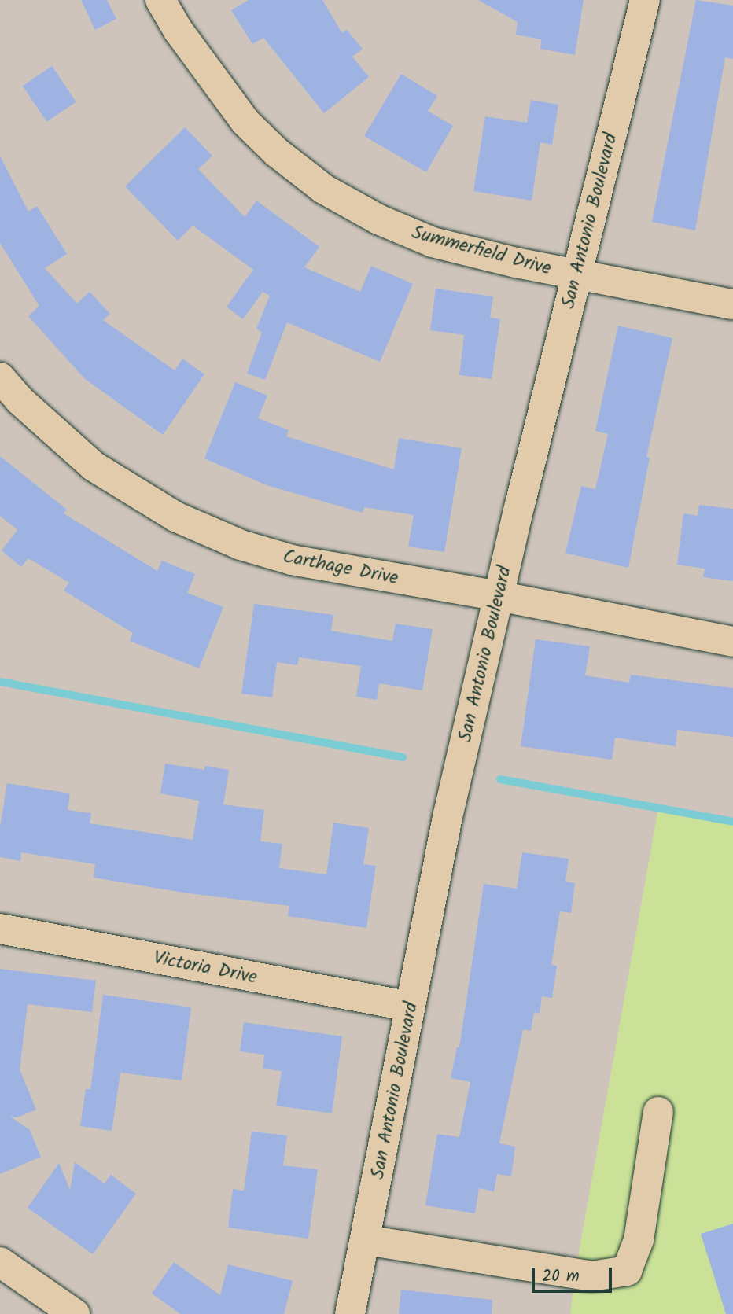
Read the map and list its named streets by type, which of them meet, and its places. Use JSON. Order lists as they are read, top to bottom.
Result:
{
  "streets": {
    "street": [
      "San Antonio Boulevard",
      "Summerfield Drive",
      "Carthage Drive",
      "Victoria Drive"
    ]
  },
  "crossings": [
    ["San Antonio Boulevard", "Summerfield Drive"],
    ["San Antonio Boulevard", "Carthage Drive"],
    ["San Antonio Boulevard", "Victoria Drive"]
  ],
  "scale_bar": "20 m"
}
